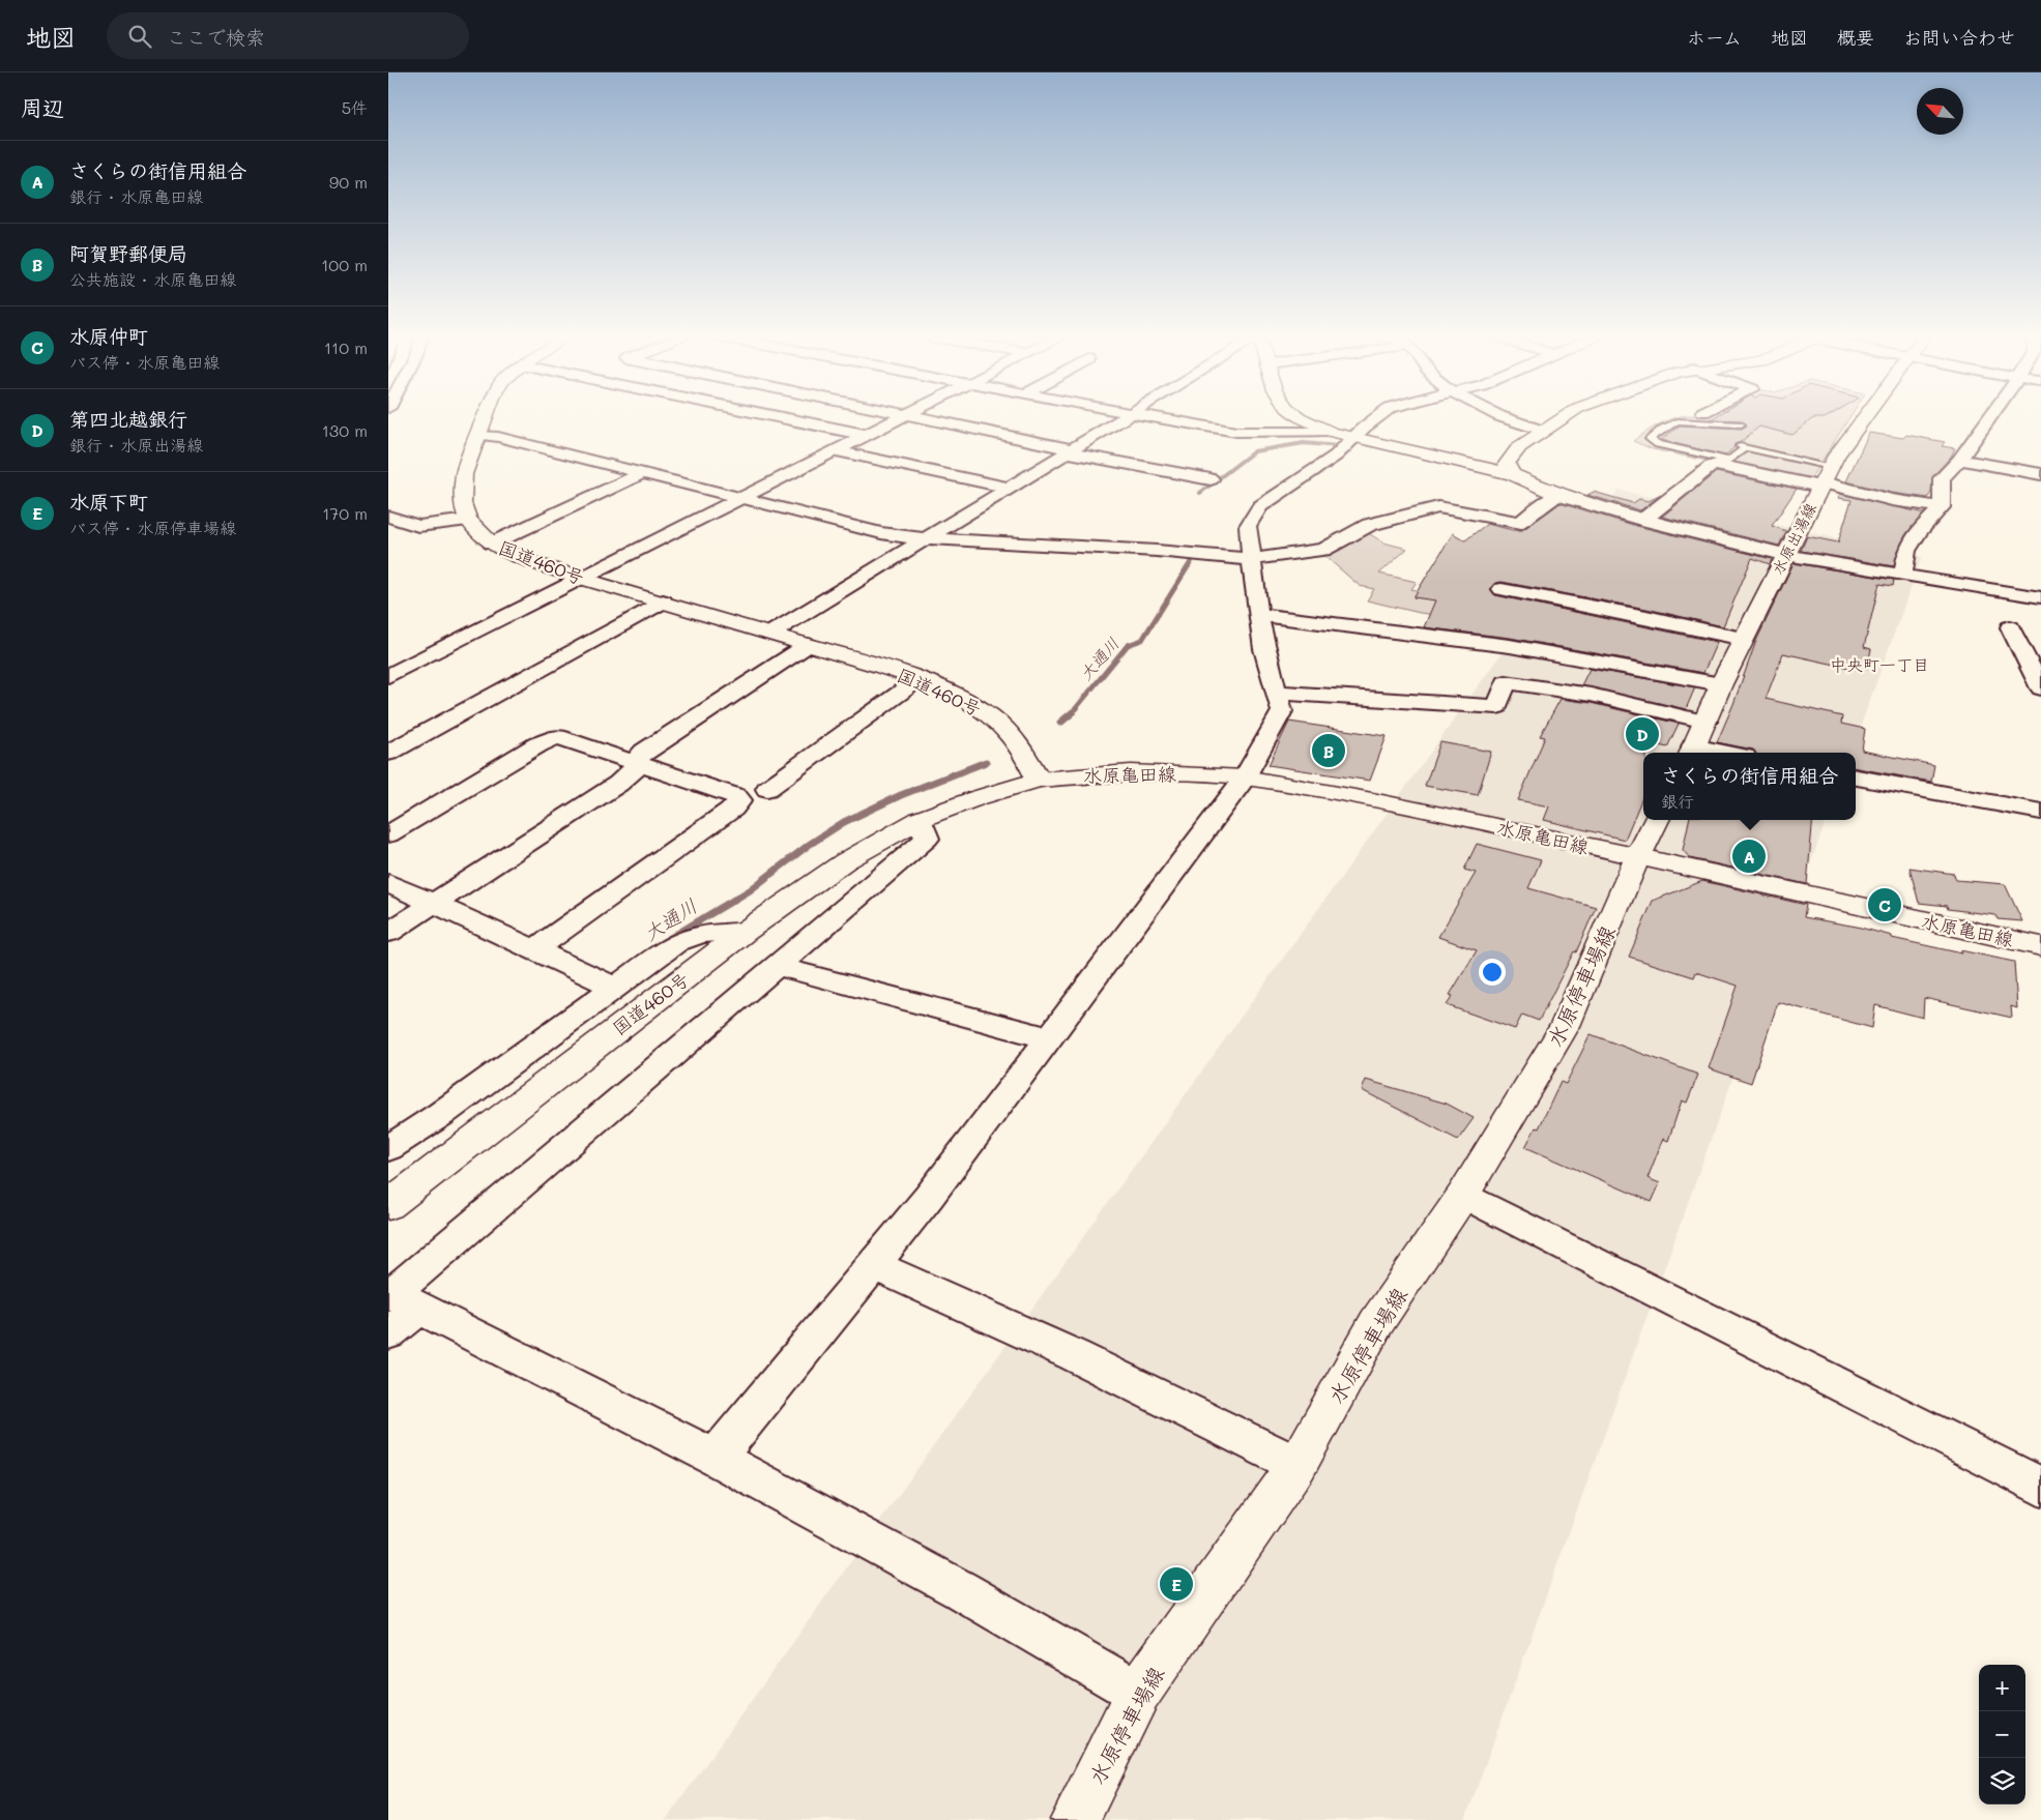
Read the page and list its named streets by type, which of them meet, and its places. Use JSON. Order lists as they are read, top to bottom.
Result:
{
  "streets": {
    "main road": [
      "水原出湯線",
      "国道460号",
      "水原亀田線",
      "水原停車場線"
    ]
  },
  "crossings": [
    ["国道460号", "水原亀田線"],
    ["水原亀田線", "水原停車場線"]
  ],
  "districts": ["中央町一丁目"],
  "water": ["大通川"],
  "north": "top left",
  "page": {
    "header": "地図",
    "search": "ここで検索",
    "nav": [
      "ホーム",
      "地図",
      "概要",
      "お問い合わせ"
    ],
    "heading": ["周辺", "5件"],
    "list": [
      {
        "mark": "A",
        "name": "さくらの街信用組合",
        "note": "銀行 · 水原亀田線",
        "value": "90 m"
      },
      {
        "mark": "B",
        "name": "阿賀野郵便局",
        "note": "公共施設 · 水原亀田線",
        "value": "100 m"
      },
      {
        "mark": "C",
        "name": "水原仲町",
        "note": "バス停 · 水原亀田線",
        "value": "110 m"
      },
      {
        "mark": "D",
        "name": "第四北越銀行",
        "note": "銀行 · 水原出湯線",
        "value": "130 m"
      },
      {
        "mark": "E",
        "name": "水原下町",
        "note": "バス停 · 水原停車場線",
        "value": "170 m"
      }
    ],
    "pins": [
      "D",
      "B",
      "A",
      "C",
      "E"
    ],
    "popup": ["さくらの街信用組合", "銀行"],
    "map_buttons": ["+", "−"]
  }
}
